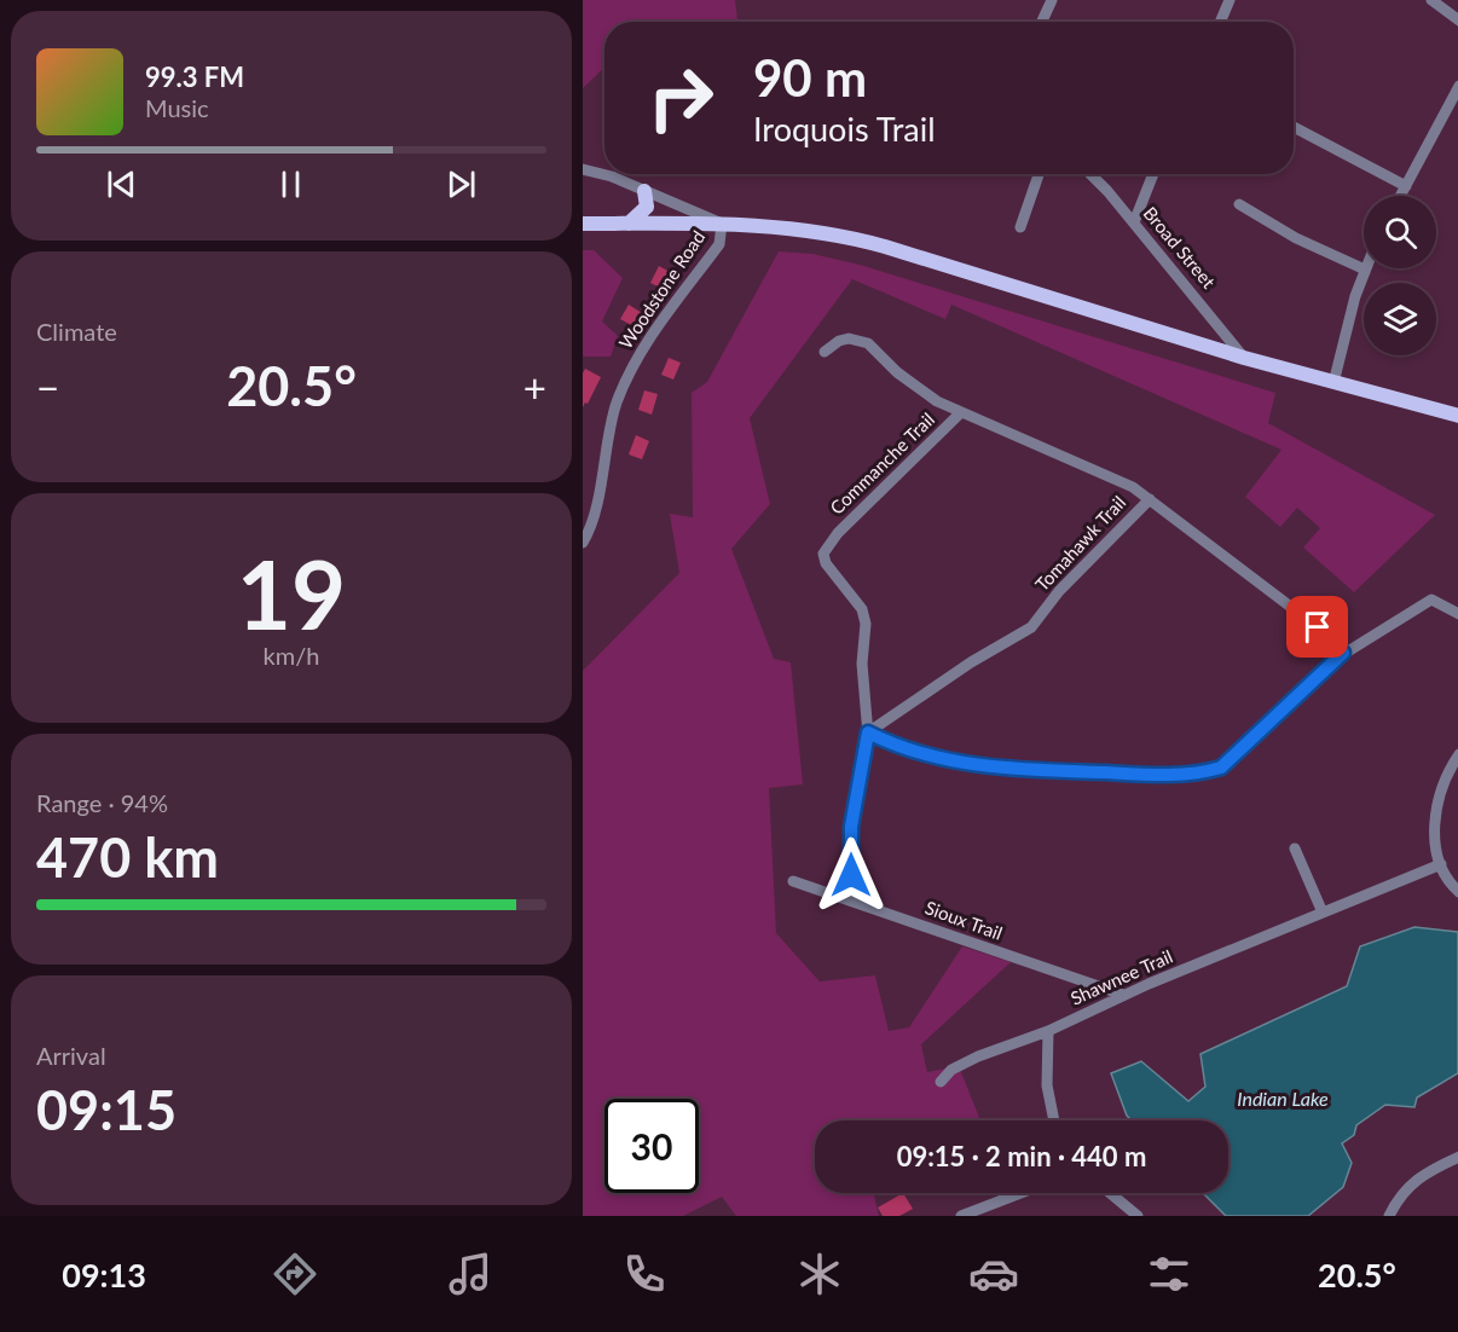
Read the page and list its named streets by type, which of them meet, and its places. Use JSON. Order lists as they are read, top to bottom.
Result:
{
  "streets": {
    "street": [
      "Broad Street",
      "Woodstone Road",
      "Commanche Trail",
      "Tomahawk Trail",
      "Sioux Trail",
      "Shawnee Trail"
    ]
  },
  "crossings": [
    ["Commanche Trail", "Tomahawk Trail"],
    ["Sioux Trail", "Shawnee Trail"]
  ],
  "water": ["Indian Lake"],
  "page": {
    "turn": ["90 m", "Iroquois Trail"],
    "song": ["99.3 FM", "Music"],
    "tile": [
      "Climate",
      ["19", "km/h"],
      ["Range · 94%", "470 km"],
      ["Arrival", "09:15"]
    ],
    "heat": ["−", "20.5°", "+"],
    "limit": "30",
    "trip": "09:15 · 2 min · 440 m",
    "tabs": ["09:13", "20.5°"]
  }
}
